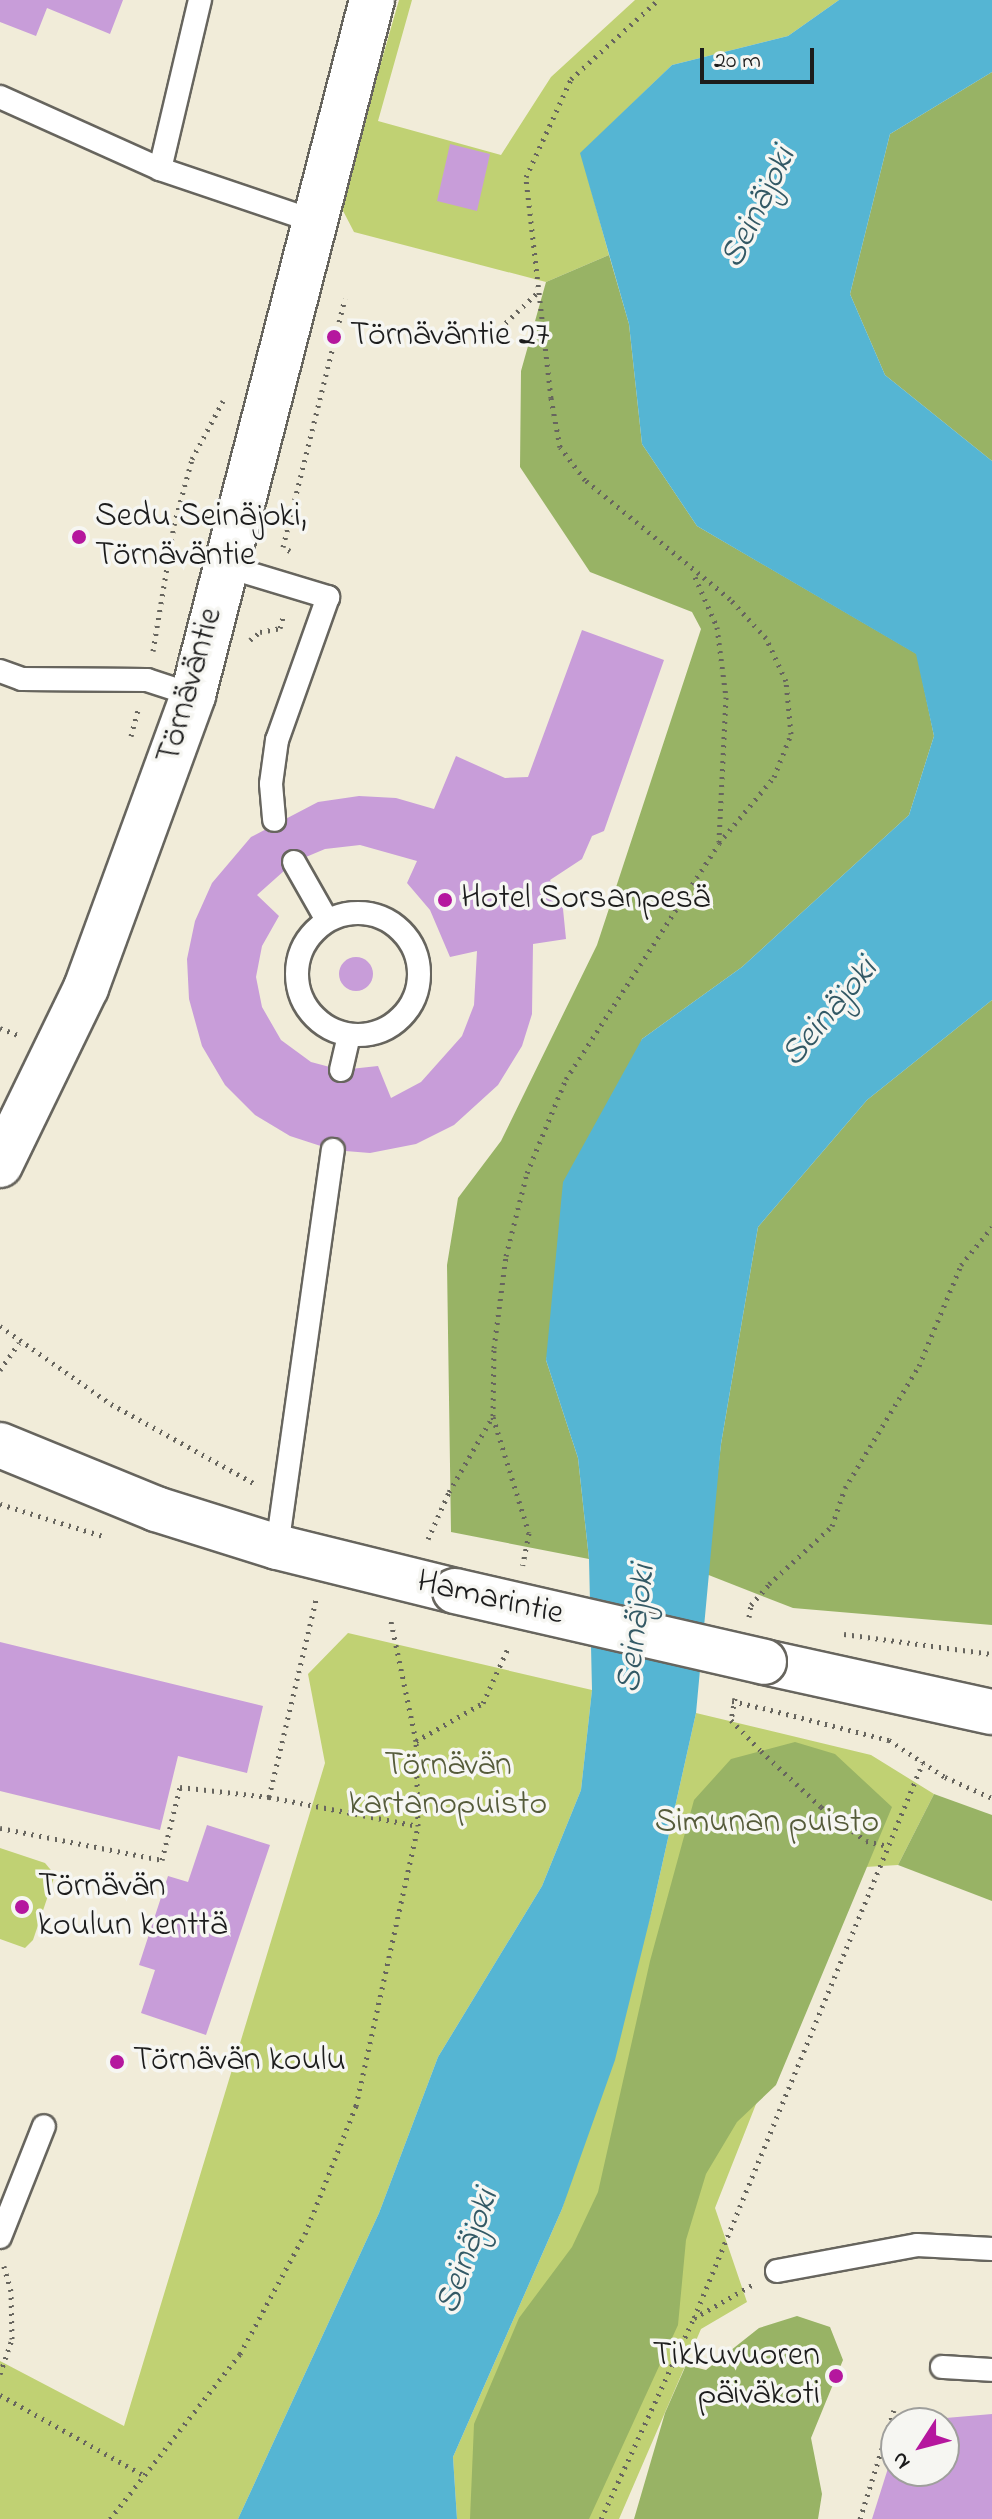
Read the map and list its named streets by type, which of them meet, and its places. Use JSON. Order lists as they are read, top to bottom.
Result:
{
  "streets": {
    "main road": ["Törnäväntie", "Hamarintie"]
  },
  "water": ["Seinäjoki"],
  "parks": ["Törnävän kartanopuisto", "Simunan puisto"],
  "places": [
    "Törnäväntie 27",
    "Sedu Seinäjoki, Törnäväntie",
    "Hotel Sorsanpesä",
    "Törnävän koulun kenttä",
    "Törnävän koulu",
    "Tikkuvuoren päiväkoti"
  ],
  "scale_bar": "20 m",
  "north": "bottom left"
}
